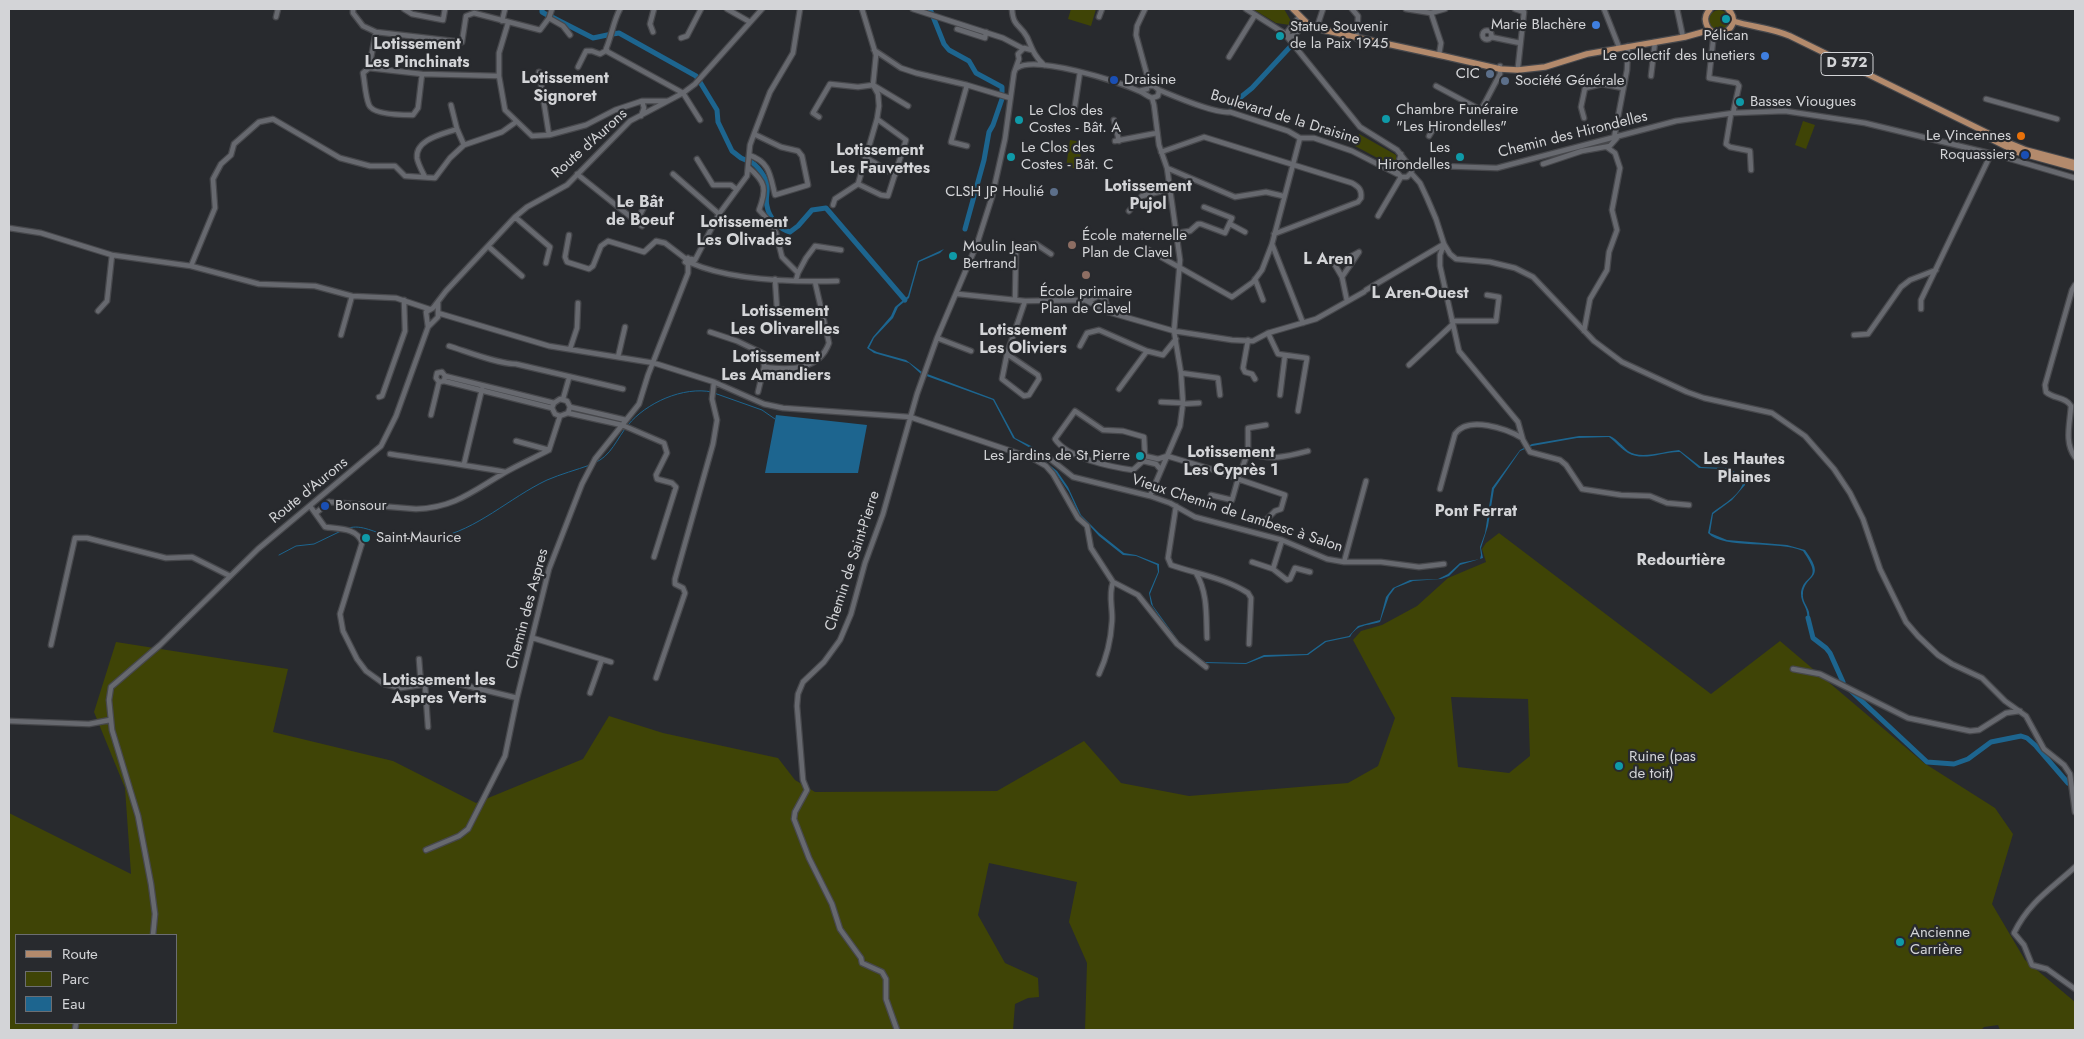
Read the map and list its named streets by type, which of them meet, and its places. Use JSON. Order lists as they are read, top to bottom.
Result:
{
  "streets": {
    "main road": ["D 572"],
    "street": [
      "Boulevard de la Draisine",
      "Chemin des Hirondelles",
      "Route d'Aurons",
      "Vieux Chemin de Lambesc à Salon",
      "Chemin de Saint-Pierre",
      "Chemin des Aspres"
    ]
  },
  "crossings": [
    ["Route d'Aurons", "Vieux Chemin de Lambesc à Salon"],
    ["Vieux Chemin de Lambesc à Salon", "Chemin de Saint-Pierre"],
    ["Vieux Chemin de Lambesc à Salon", "Chemin des Aspres"]
  ],
  "districts": [
    "Lotissement Les Pinchinats",
    "Lotissement Signoret",
    "Lotissement Les Fauvettes",
    "Lotissement Pujol",
    "Le Bât de Boeuf",
    "Lotissement Les Olivades",
    "L Aren",
    "L Aren-Ouest",
    "Lotissement Les Olivarelles",
    "Lotissement Les Oliviers",
    "Lotissement Les Amandiers",
    "Lotissement Les Cyprès 1",
    "Les Hautes Plaines",
    "Pont Ferrat",
    "Redourtière",
    "Lotissement les Aspres Verts"
  ],
  "places": [
    "Pélican",
    "Marie Blachère",
    "Statue Souvenir de la Paix 1945",
    "Le collectif des lunetiers",
    "CIC",
    "Draisine",
    "Société Générale",
    "Basses Viougues",
    "Chambre Funéraire \"Les Hirondelles\"",
    "Le Clos des Costes - Bât. A",
    "Le Vincennes",
    "Roquassiers",
    "Le Clos des Costes - Bât. C",
    "Les Hirondelles",
    "CLSH JP Houlié",
    "École maternelle Plan de Clavel",
    "Moulin Jean Bertrand",
    "École primaire Plan de Clavel",
    "Les Jardins de St Pierre",
    "Bonsour",
    "Saint-Maurice",
    "Ruine (pas de toit)",
    "Ancienne Carrière"
  ],
  "legend": ["Route", "Parc", "Eau"]
}
